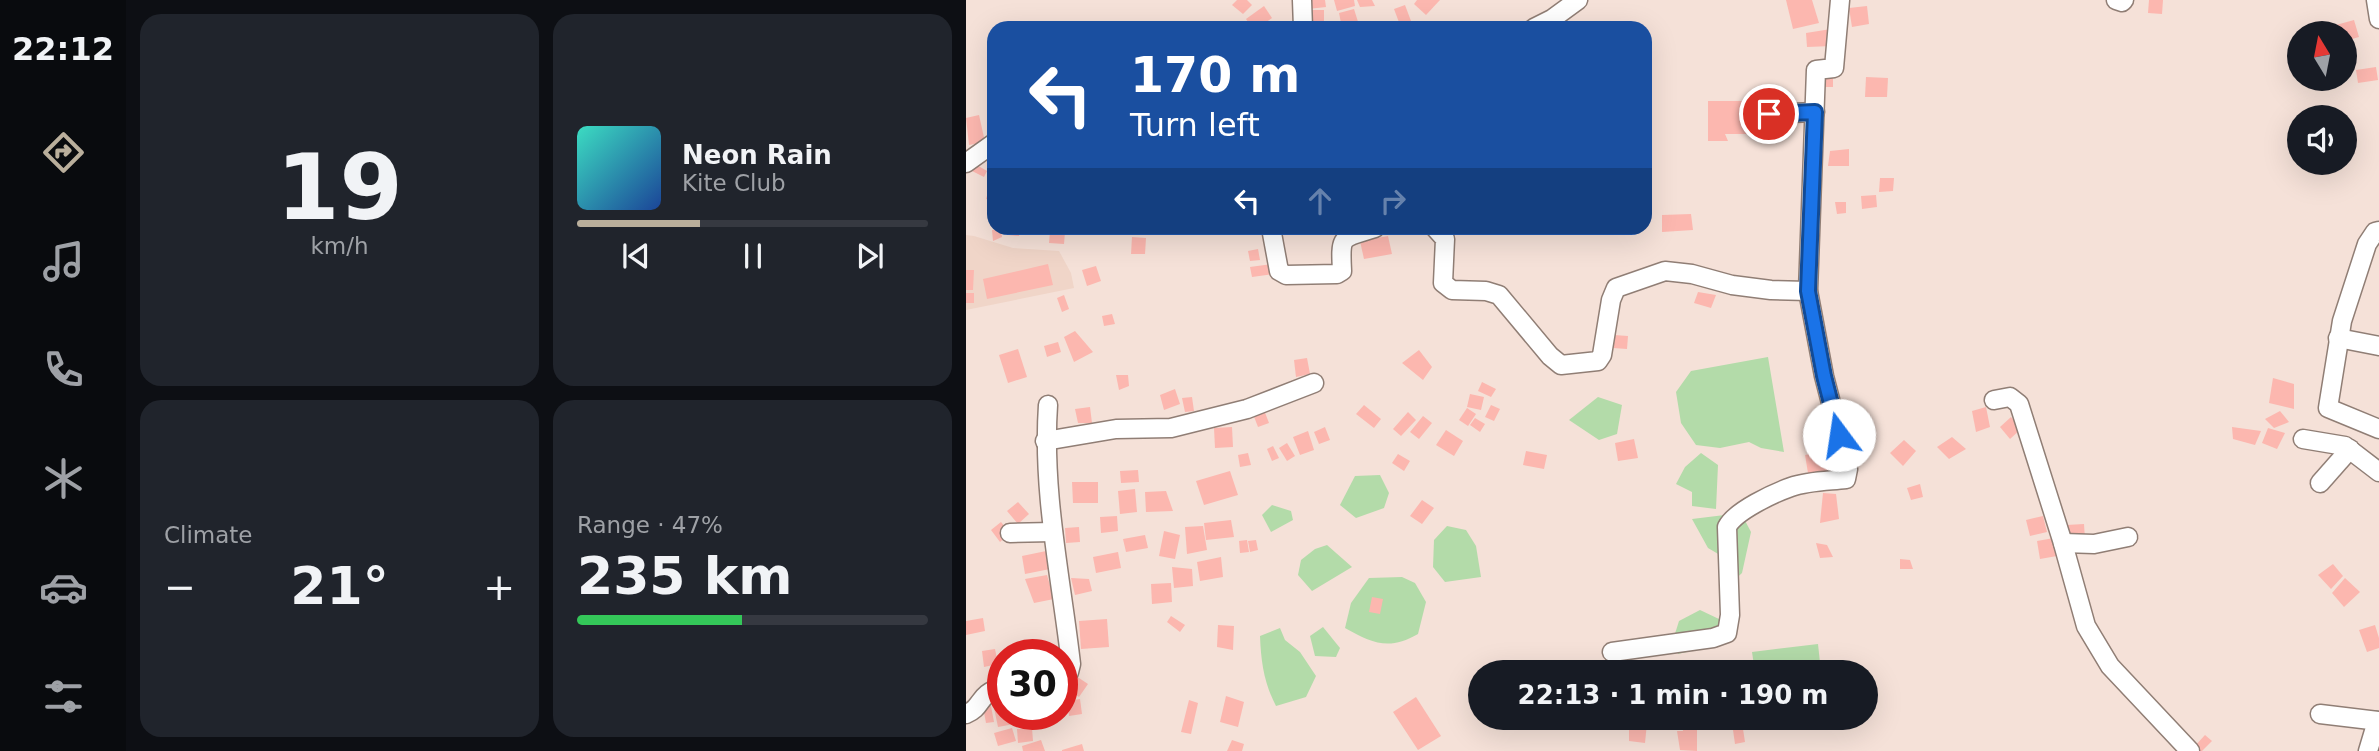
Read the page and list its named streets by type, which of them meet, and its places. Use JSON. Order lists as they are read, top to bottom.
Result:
{
  "north": "top",
  "page": {
    "tabs": "22:12",
    "tile": [
      ["19", "km/h"],
      "Climate",
      ["Range · 47%", "235 km"]
    ],
    "turn": ["170 m", "Turn left"],
    "song": ["Neon Rain", "Kite Club"],
    "heat": ["−", "21°", "+"],
    "limit": "30",
    "trip": "22:13 · 1 min · 190 m"
  }
}
